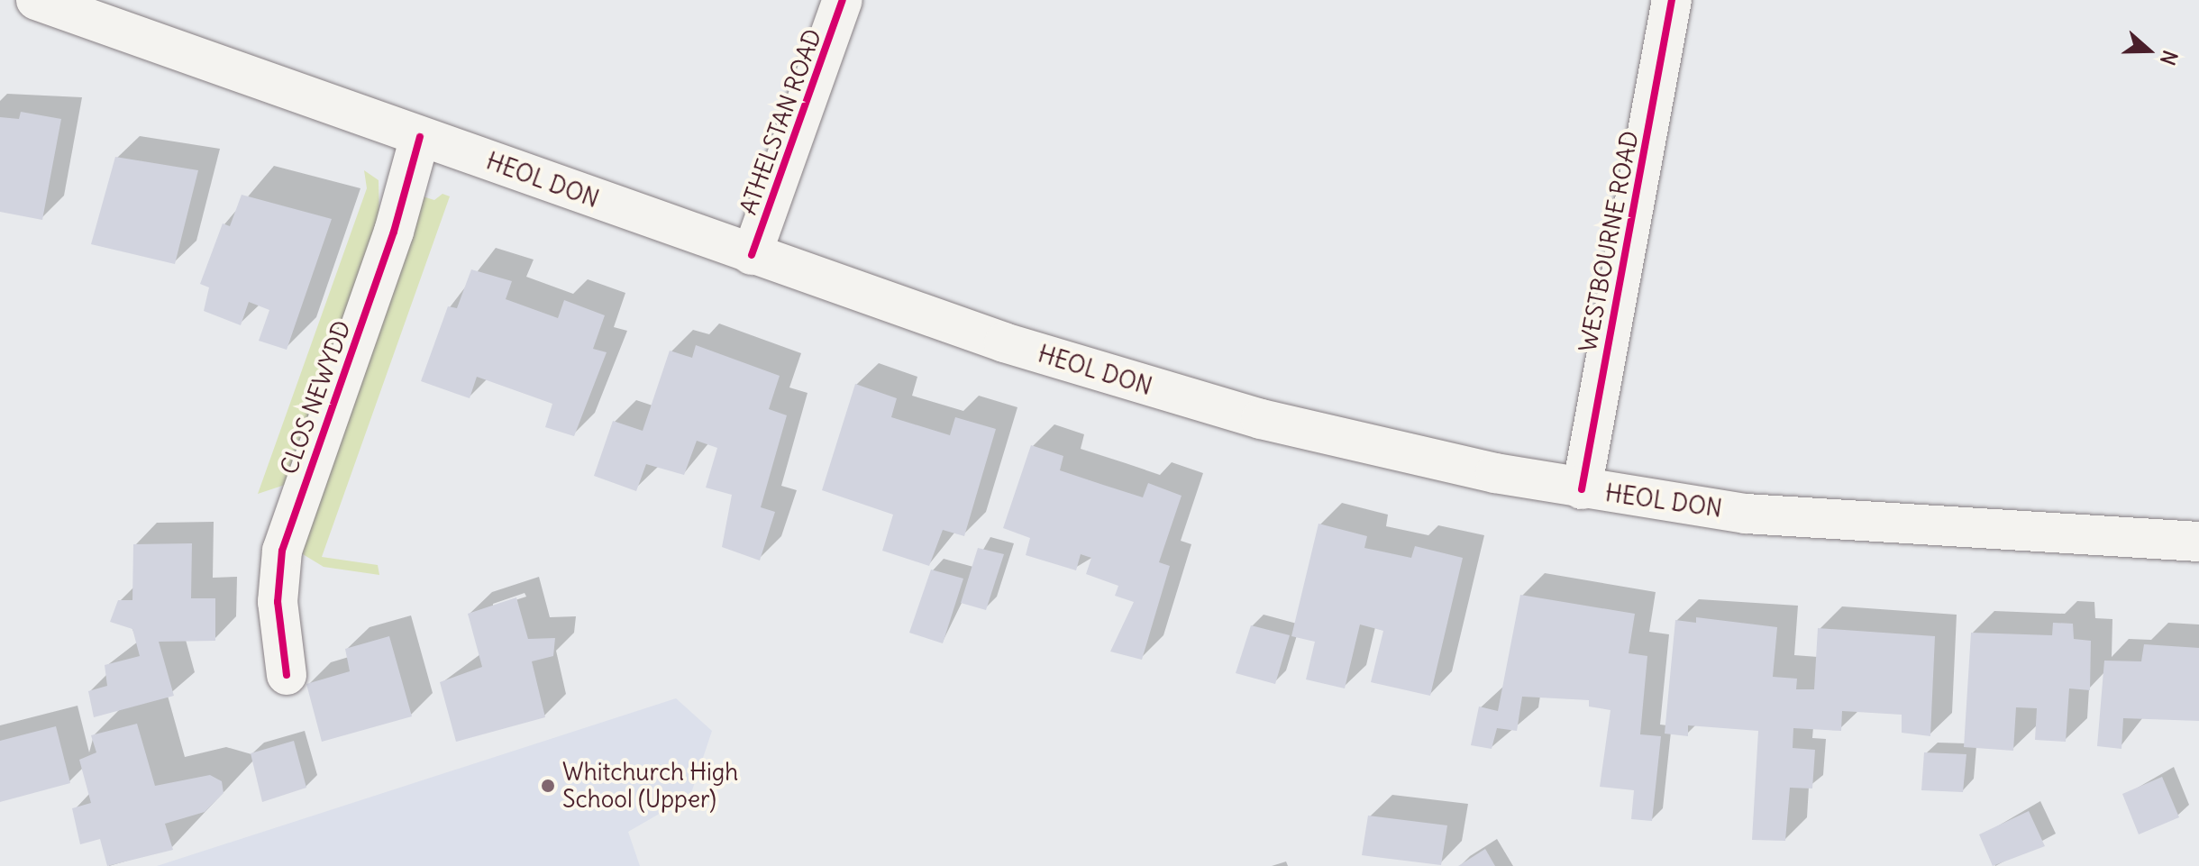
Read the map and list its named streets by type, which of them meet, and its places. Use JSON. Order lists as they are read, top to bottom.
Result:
{
  "streets": {
    "main road": [
      "ATHELSTAN ROAD",
      "HEOL DON",
      "WESTBOURNE ROAD",
      "CLOS NEWYDD"
    ]
  },
  "crossings": [
    ["ATHELSTAN ROAD", "HEOL DON"],
    ["HEOL DON", "WESTBOURNE ROAD"],
    ["HEOL DON", "CLOS NEWYDD"]
  ],
  "places": ["Whitchurch High School (Upper)"],
  "north": "right"
}
